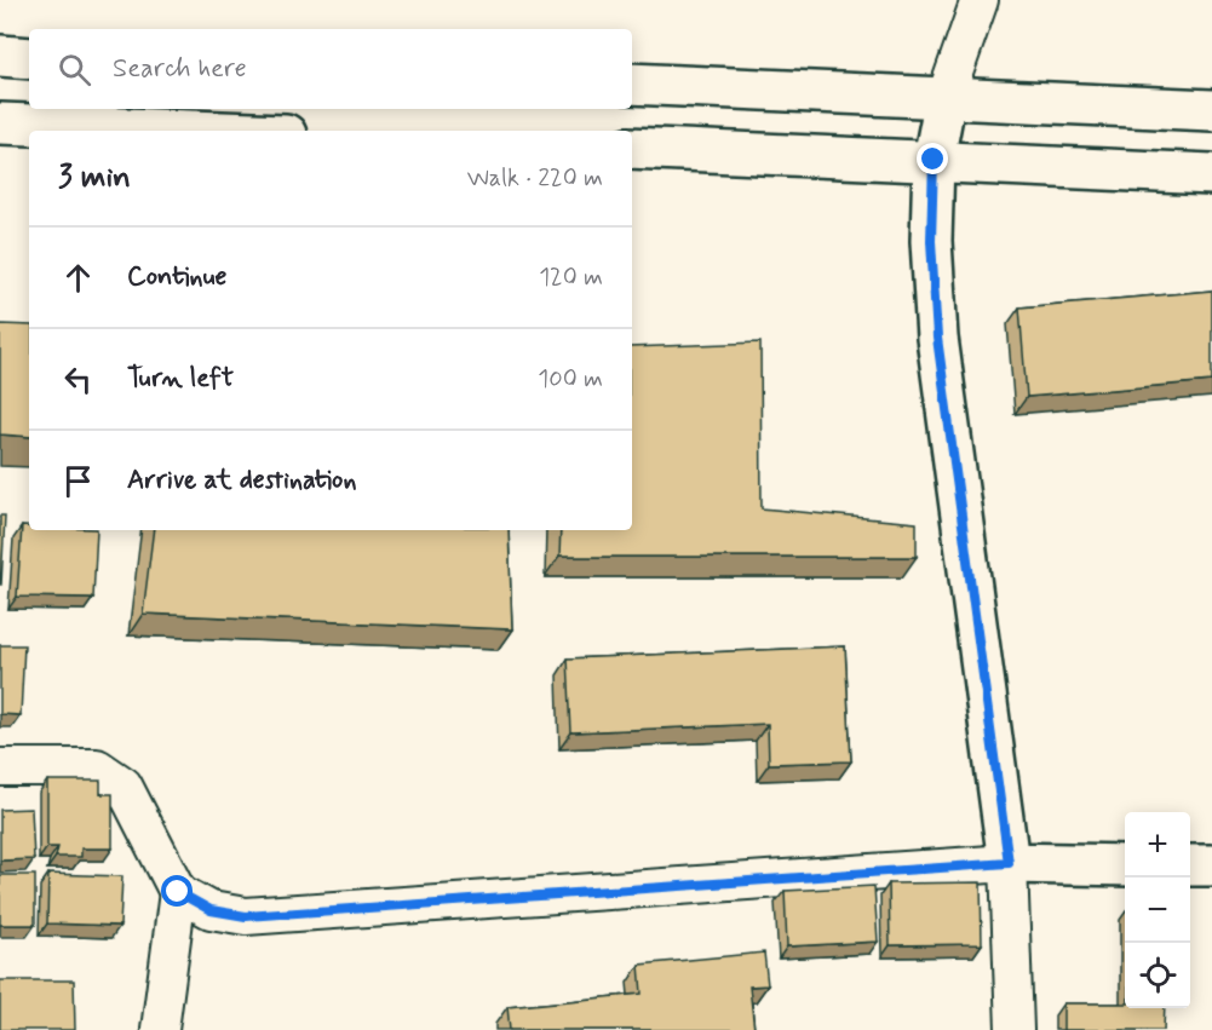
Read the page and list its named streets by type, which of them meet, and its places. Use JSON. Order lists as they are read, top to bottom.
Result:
{
  "page": {
    "search": "Search here",
    "heading": ["3 min", "Walk · 220 m"],
    "list": [
      ["Continue", "120 m"],
      ["Turn left", "100 m"],
      "Arrive at destination"
    ],
    "map_buttons": ["+", "−"]
  }
}
